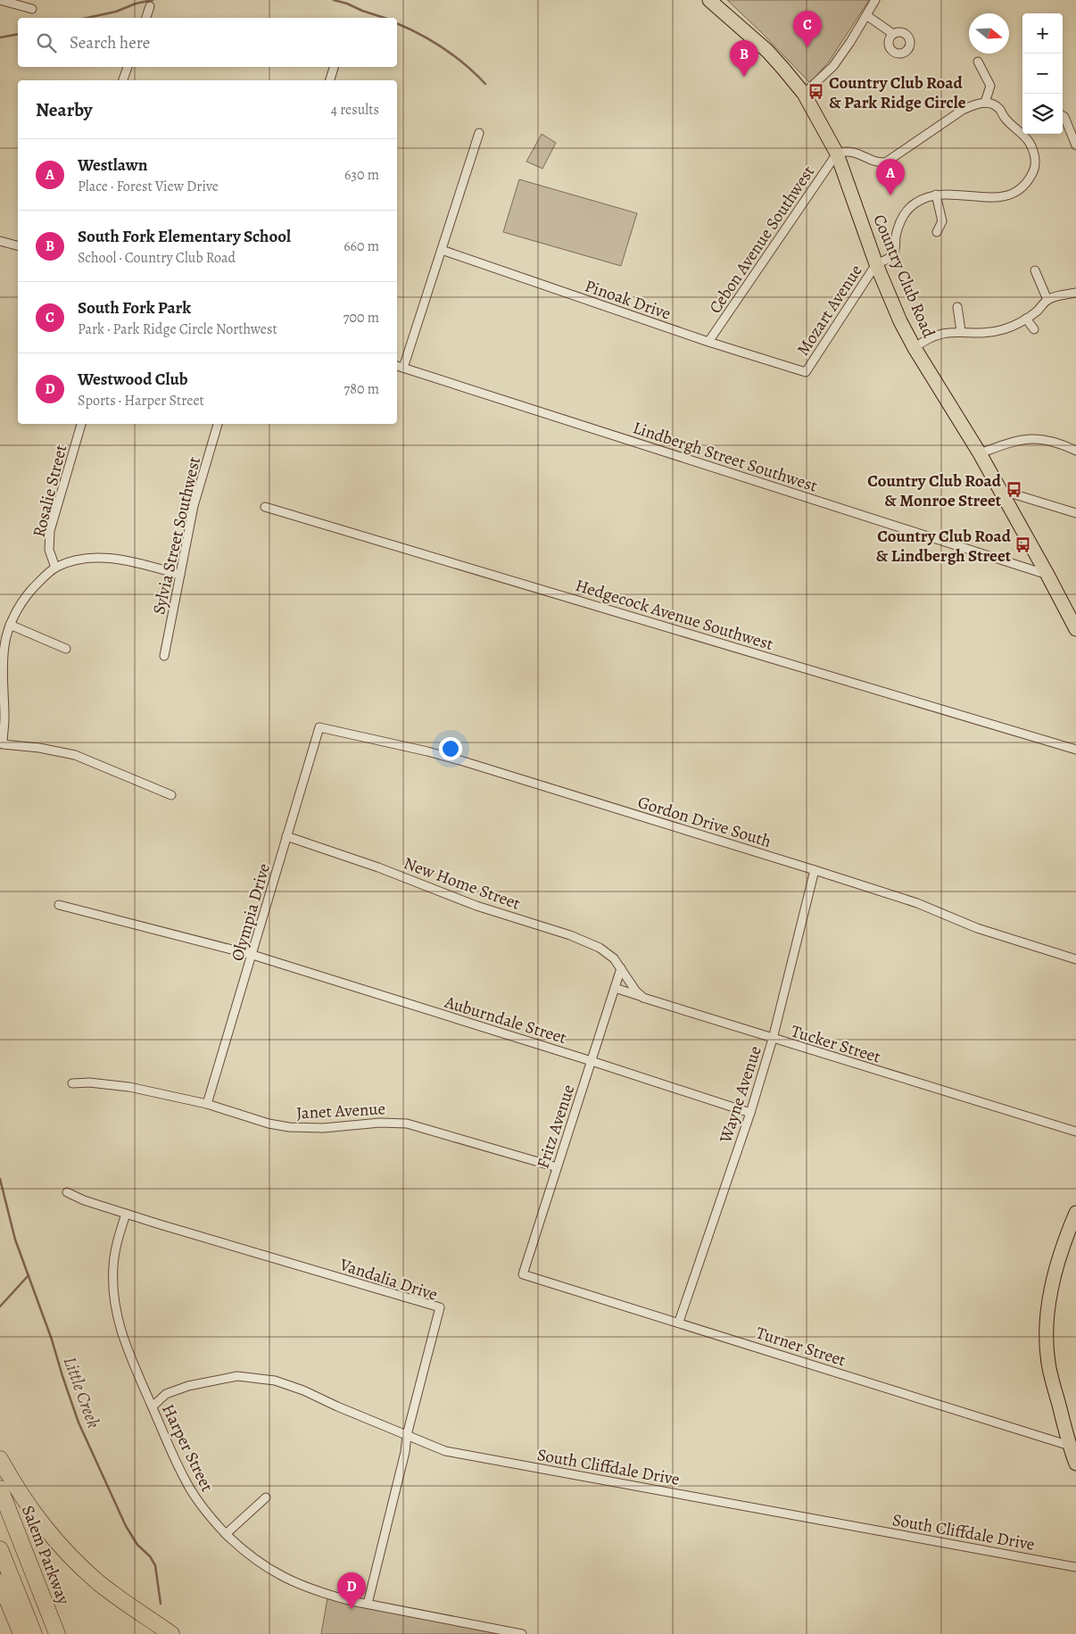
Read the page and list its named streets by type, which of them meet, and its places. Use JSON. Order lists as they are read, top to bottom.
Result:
{
  "streets": {
    "highway": ["Salem Parkway"],
    "main road": ["Country Club Road"],
    "street": [
      "Cebon Avenue Southwest",
      "Pinoak Drive",
      "Mozart Avenue",
      "Lindbergh Street Southwest",
      "Rosalie Street",
      "Sylvia Street Southwest",
      "Hedgecock Avenue Southwest",
      "Gordon Drive South",
      "New Home Street",
      "Olympia Drive",
      "Auburndale Street",
      "Tucker Street",
      "Wayne Avenue",
      "Janet Avenue",
      "Fritz Avenue",
      "Vandalia Drive",
      "Turner Street",
      "Harper Street",
      "South Cliffdale Drive"
    ]
  },
  "crossings": [
    ["Cebon Avenue Southwest", "Country Club Road"],
    ["Cebon Avenue Southwest", "Pinoak Drive"],
    ["Country Club Road", "Mozart Avenue"],
    ["Country Club Road", "Lindbergh Street Southwest"],
    ["Pinoak Drive", "Mozart Avenue"],
    ["Gordon Drive South", "Olympia Drive"],
    ["Gordon Drive South", "Wayne Avenue"],
    ["New Home Street", "Olympia Drive"],
    ["Olympia Drive", "Auburndale Street"],
    ["Olympia Drive", "Janet Avenue"],
    ["Auburndale Street", "Wayne Avenue"],
    ["Auburndale Street", "Fritz Avenue"],
    ["Tucker Street", "Wayne Avenue"],
    ["Tucker Street", "Fritz Avenue"],
    ["Wayne Avenue", "Turner Street"],
    ["Janet Avenue", "Fritz Avenue"],
    ["Fritz Avenue", "Turner Street"],
    ["Vandalia Drive", "Harper Street"],
    ["Vandalia Drive", "South Cliffdale Drive"],
    ["Harper Street", "South Cliffdale Drive"]
  ],
  "water": ["Little Creek"],
  "places": {
    "bus stop": ["Country Club Road & Park Ridge Circle", "Country Club Road & Monroe Street", "Country Club Road & Lindbergh Street"]
  },
  "north": "right",
  "page": {
    "pins": [
      "C",
      "B",
      "A",
      "D"
    ],
    "map_buttons": ["+", "−"],
    "search": "Search here",
    "heading": ["Nearby", "4 results"],
    "list": [
      {
        "mark": "A",
        "name": "Westlawn",
        "note": "Place · Forest View Drive",
        "value": "630 m"
      },
      {
        "mark": "B",
        "name": "South Fork Elementary School",
        "note": "School · Country Club Road",
        "value": "660 m"
      },
      {
        "mark": "C",
        "name": "South Fork Park",
        "note": "Park · Park Ridge Circle Northwest",
        "value": "700 m"
      },
      {
        "mark": "D",
        "name": "Westwood Club",
        "note": "Sports · Harper Street",
        "value": "780 m"
      }
    ]
  }
}
